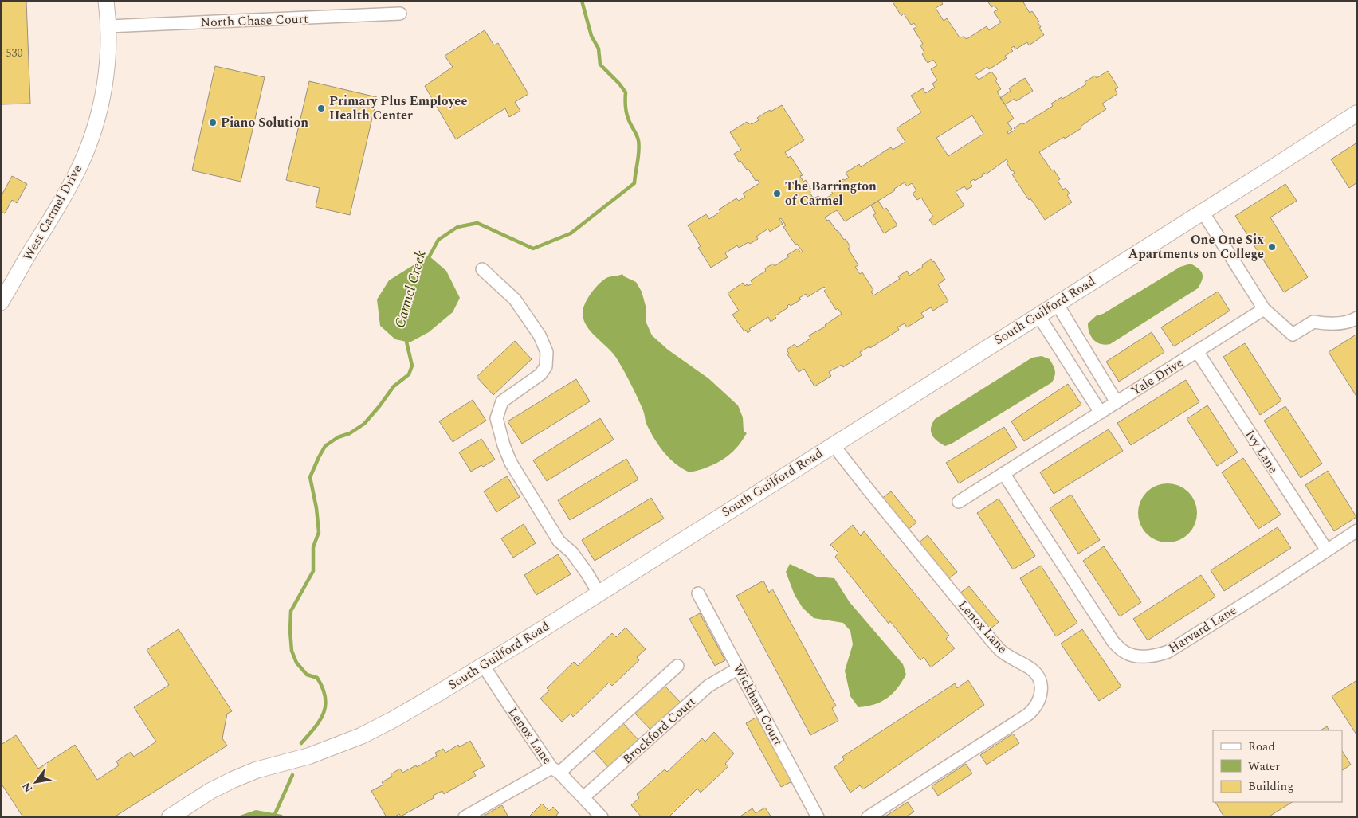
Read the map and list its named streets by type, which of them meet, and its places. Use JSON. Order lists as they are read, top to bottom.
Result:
{
  "streets": {
    "main road": ["South Guilford Road"],
    "street": [
      "North Chase Court",
      "West Carmel Drive",
      "Yale Drive",
      "Ivy Lane",
      "Lenox Lane",
      "Harvard Lane",
      "Wickham Court",
      "Brockford Court"
    ]
  },
  "crossings": [
    ["North Chase Court", "West Carmel Drive"],
    ["South Guilford Road", "Lenox Lane"],
    ["Yale Drive", "Ivy Lane"],
    ["Yale Drive", "Harvard Lane"],
    ["Ivy Lane", "Harvard Lane"],
    ["Lenox Lane", "Brockford Court"],
    ["Wickham Court", "Brockford Court"]
  ],
  "water": ["Carmel Creek"],
  "places": [
    "Primary Plus Employee Health Center",
    "Piano Solution",
    "The Barrington of Carmel",
    "One One Six Apartments on College"
  ],
  "house_numbers": ["530"],
  "legend": ["Road", "Water", "Building"],
  "north": "bottom left"
}
